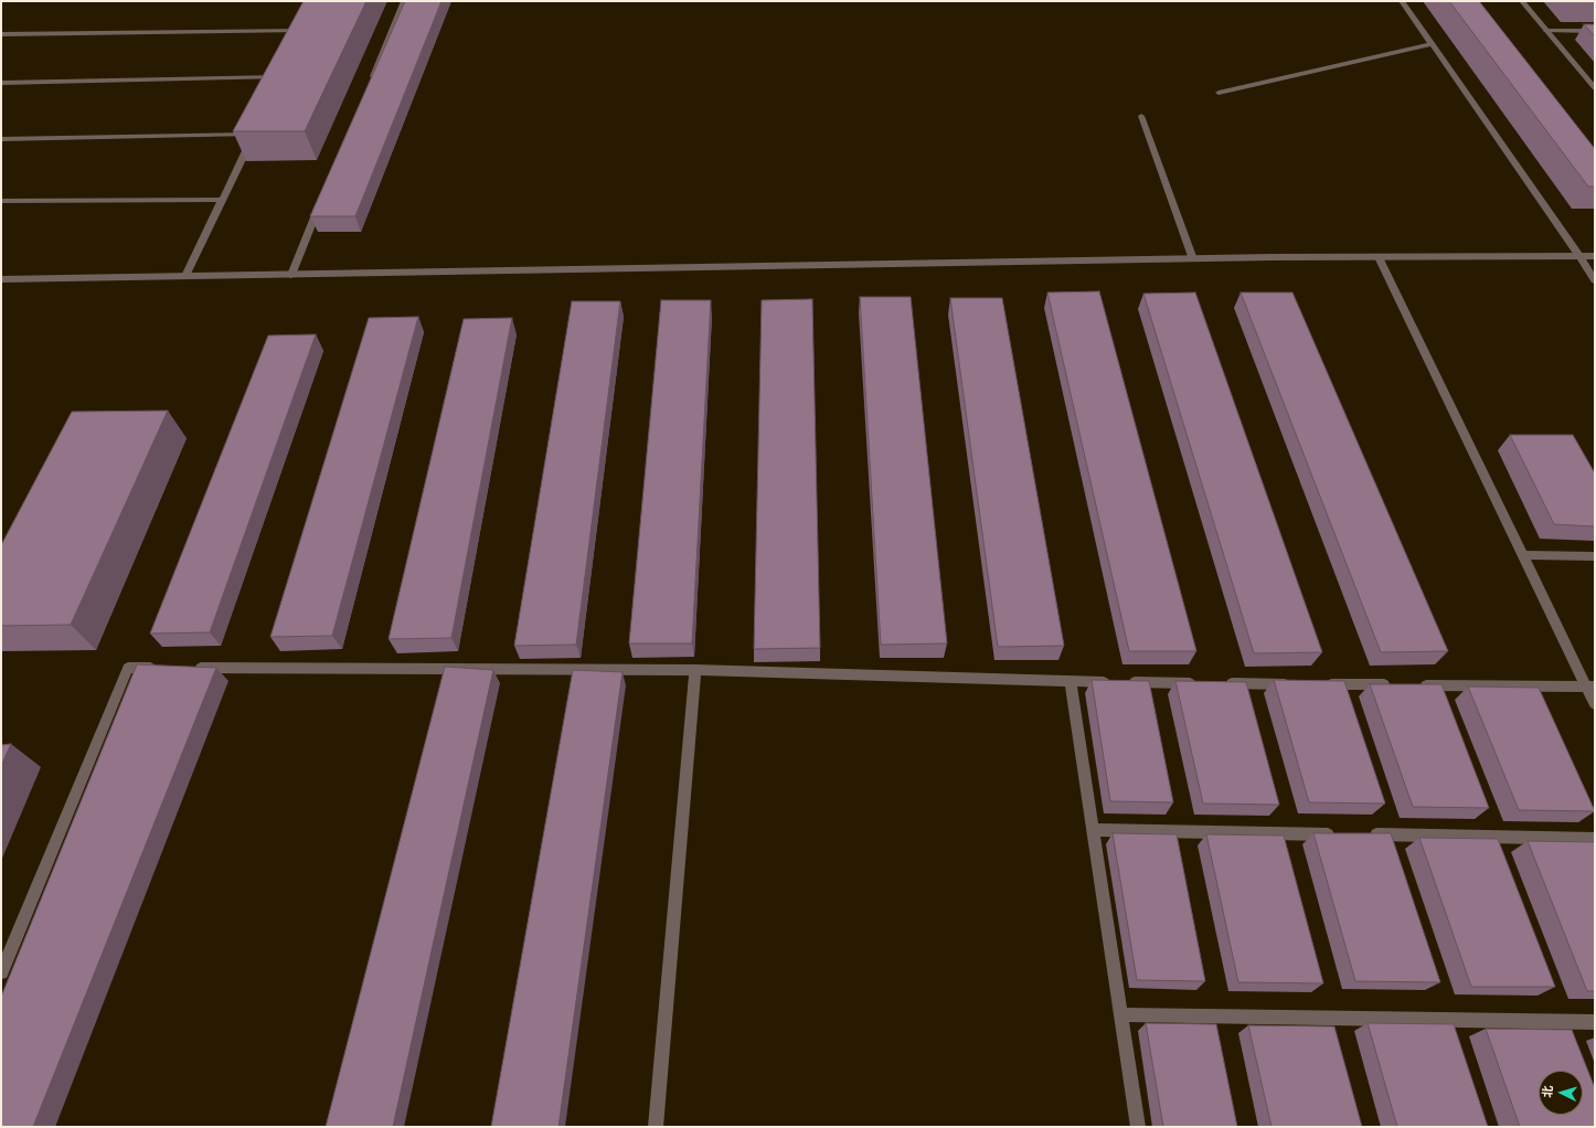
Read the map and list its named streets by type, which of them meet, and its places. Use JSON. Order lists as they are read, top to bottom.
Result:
{
  "north": "left"
}
